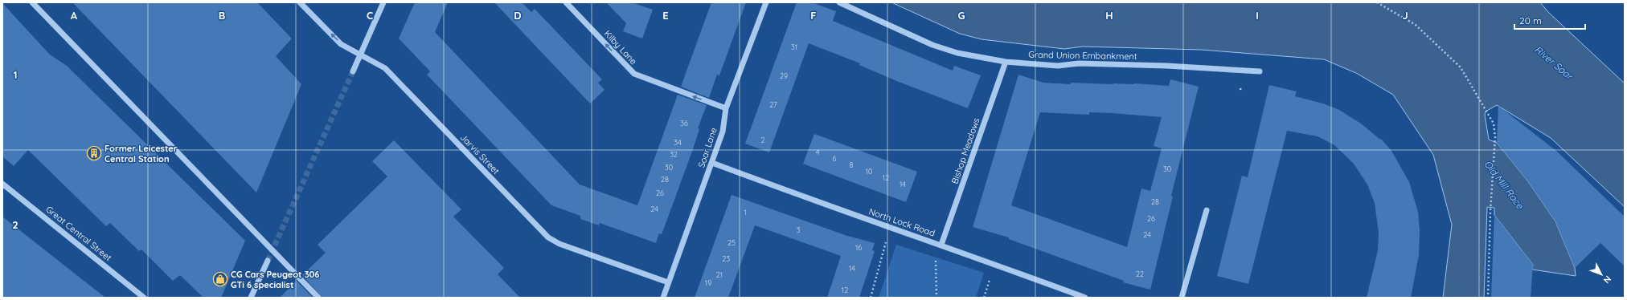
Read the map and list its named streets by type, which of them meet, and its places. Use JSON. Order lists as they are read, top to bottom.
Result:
{
  "streets": {
    "street": [
      "Kilby Lane",
      "Grand Union Embankment",
      "Soar Lane",
      "Bishop Meadows",
      "Jarvis Street",
      "North Lock Road",
      "Great Central Street"
    ]
  },
  "crossings": [
    ["Kilby Lane", "Soar Lane"],
    ["Grand Union Embankment", "Bishop Meadows"],
    ["Soar Lane", "Jarvis Street"],
    ["Soar Lane", "North Lock Road"],
    ["Bishop Meadows", "North Lock Road"]
  ],
  "one_way": ["Kilby Lane"],
  "water": ["River Soar", "Old Mill Race"],
  "places": {
    "building": ["Former Leicester Central Station"],
    "shop": ["CG Cars Peugeot 306 GTi 6 specialist"]
  },
  "house_numbers": [
    "31",
    "29",
    "27",
    "36",
    "2",
    "34",
    "4",
    "32",
    "6",
    "8",
    "30",
    "30",
    "10",
    "12",
    "28",
    "14",
    "26",
    "28",
    "24",
    "1",
    "26",
    "3",
    "24",
    "25",
    "16",
    "23",
    "14",
    "22",
    "21",
    "19",
    "12"
  ],
  "scale_bar": "20 m",
  "north": "bottom right",
  "grid": {
    "columns": [
      "A",
      "B",
      "C",
      "D",
      "E",
      "F",
      "G",
      "H",
      "I",
      "J"
    ],
    "rows": ["1", "2"]
  }
}
